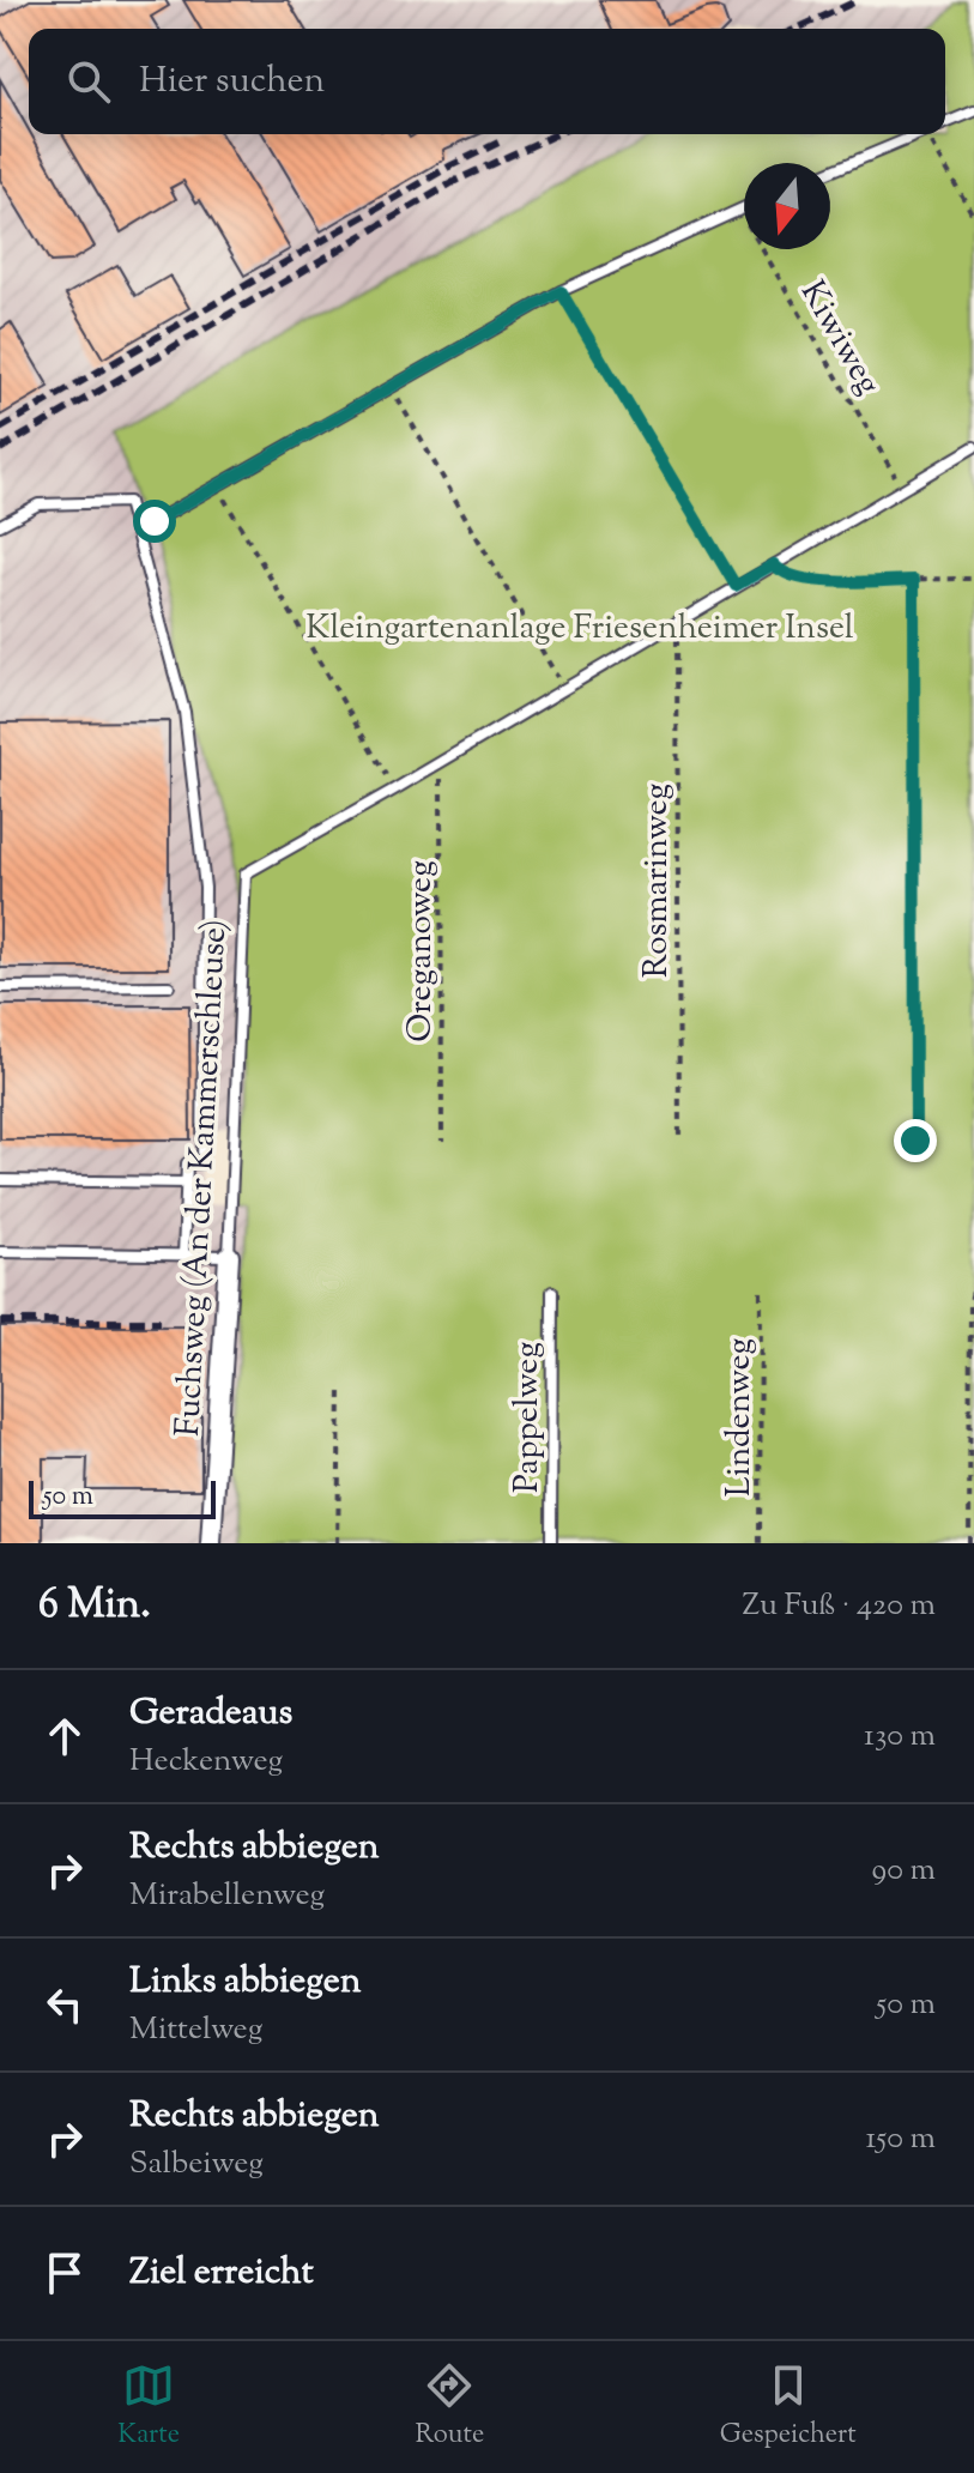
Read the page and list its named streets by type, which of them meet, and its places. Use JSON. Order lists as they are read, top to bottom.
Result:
{
  "streets": {
    "street": ["Fuchsweg (An der Kammerschleuse)"],
    "lane": ["Pappelweg"],
    "path": [
      "Kiwiweg",
      "Rosmarinweg",
      "Oreganoweg",
      "Lindenweg"
    ]
  },
  "parks": ["Kleingartenanlage Friesenheimer Insel"],
  "scale_bar": "50 m",
  "north": "bottom",
  "page": {
    "search": "Hier suchen",
    "scale": "50 m",
    "heading": ["6 Min.", "Zu Fuß · 420 m"],
    "list": [
      ["Geradeaus", "Heckenweg", "130 m"],
      ["Rechts abbiegen", "Mirabellenweg", "90 m"],
      ["Links abbiegen", "Mittelweg", "50 m"],
      ["Rechts abbiegen", "Salbeiweg", "150 m"],
      "Ziel erreicht"
    ],
    "nav": ["Karte", "Route", "Gespeichert"]
  }
}
